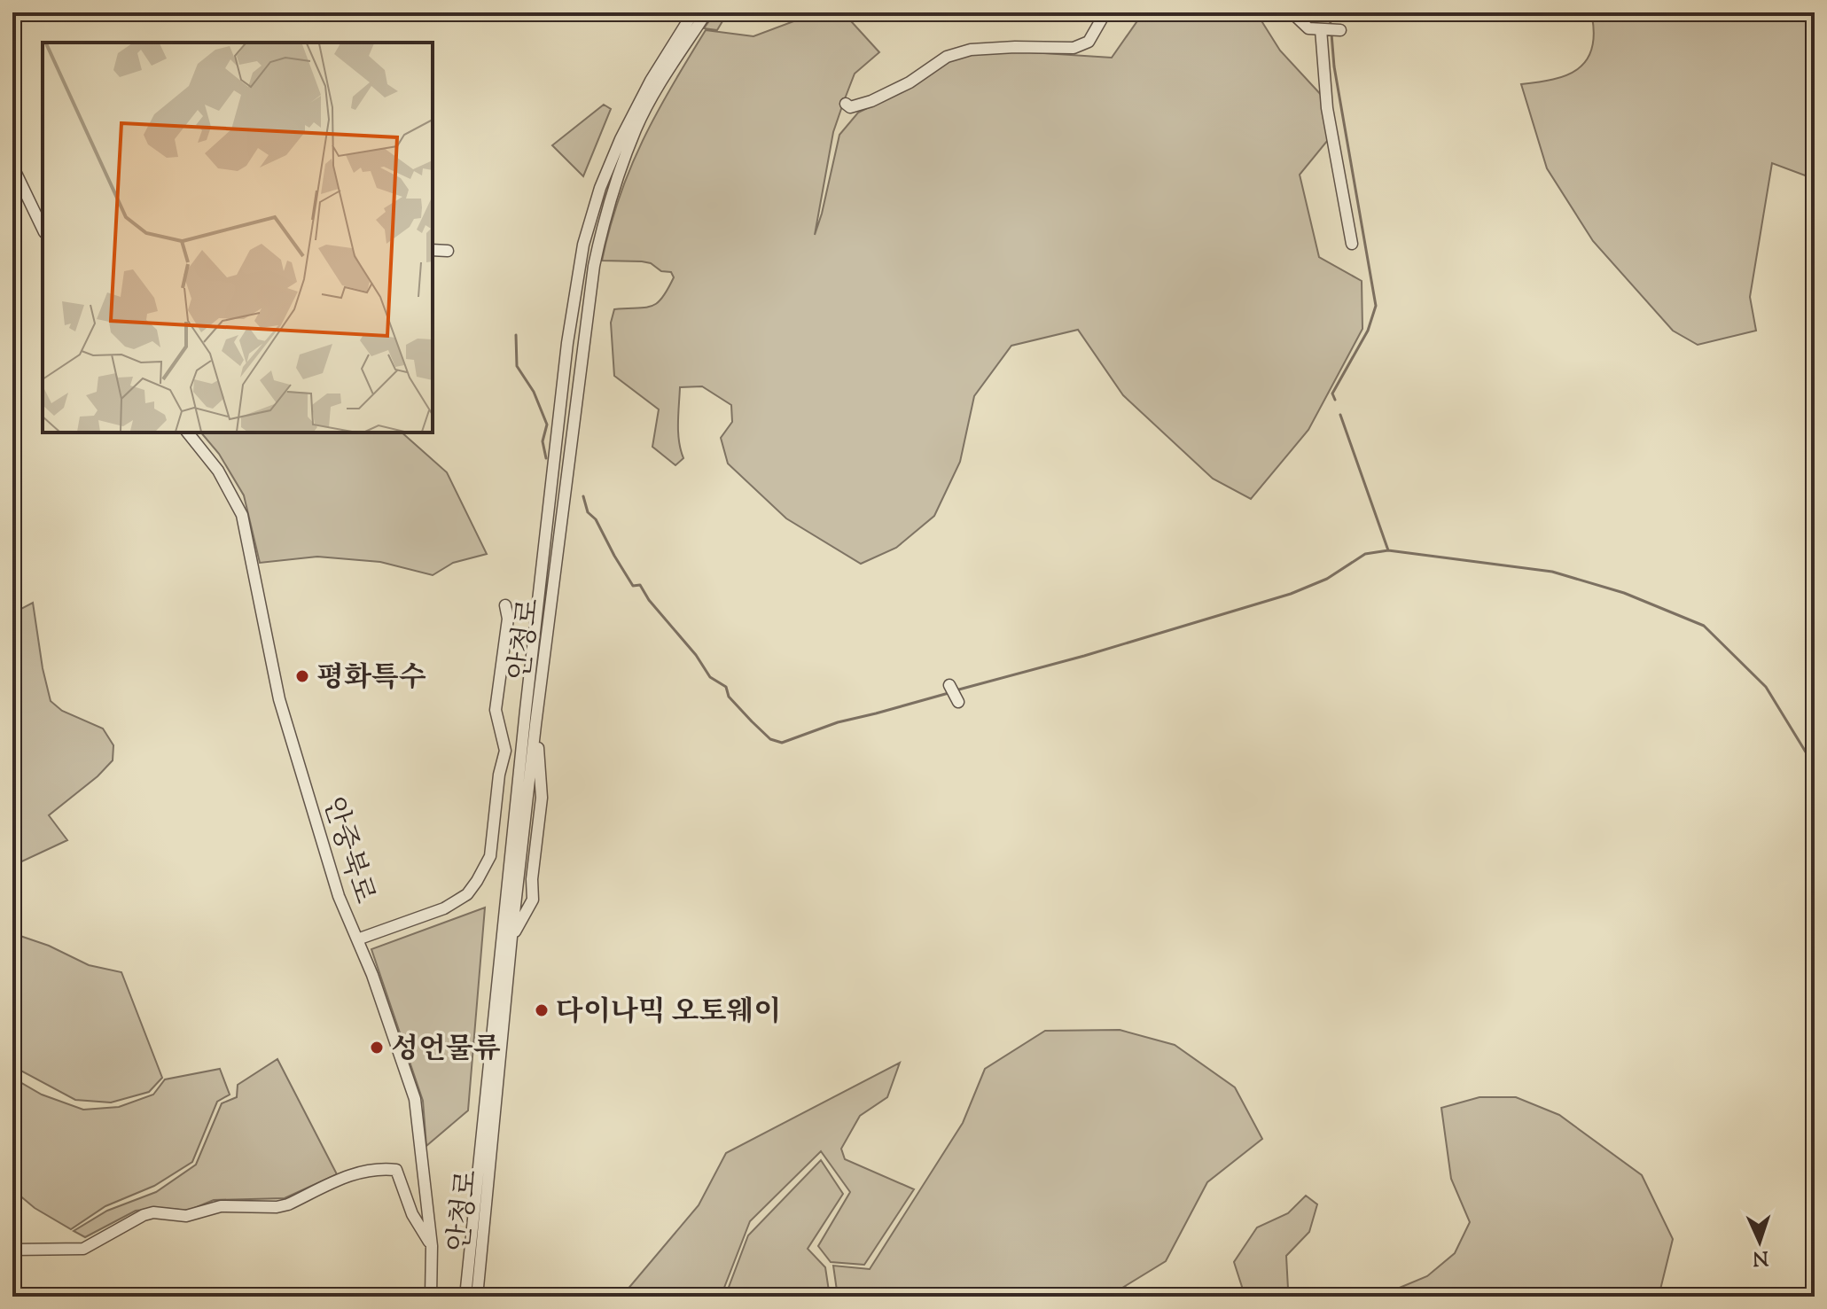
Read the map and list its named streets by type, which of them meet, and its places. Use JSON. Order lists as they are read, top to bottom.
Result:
{
  "streets": {
    "street": ["안청로", "안중북로"]
  },
  "places": ["평화특수", "다이나믹 오토웨이", "성언물류"],
  "north": "bottom"
}
